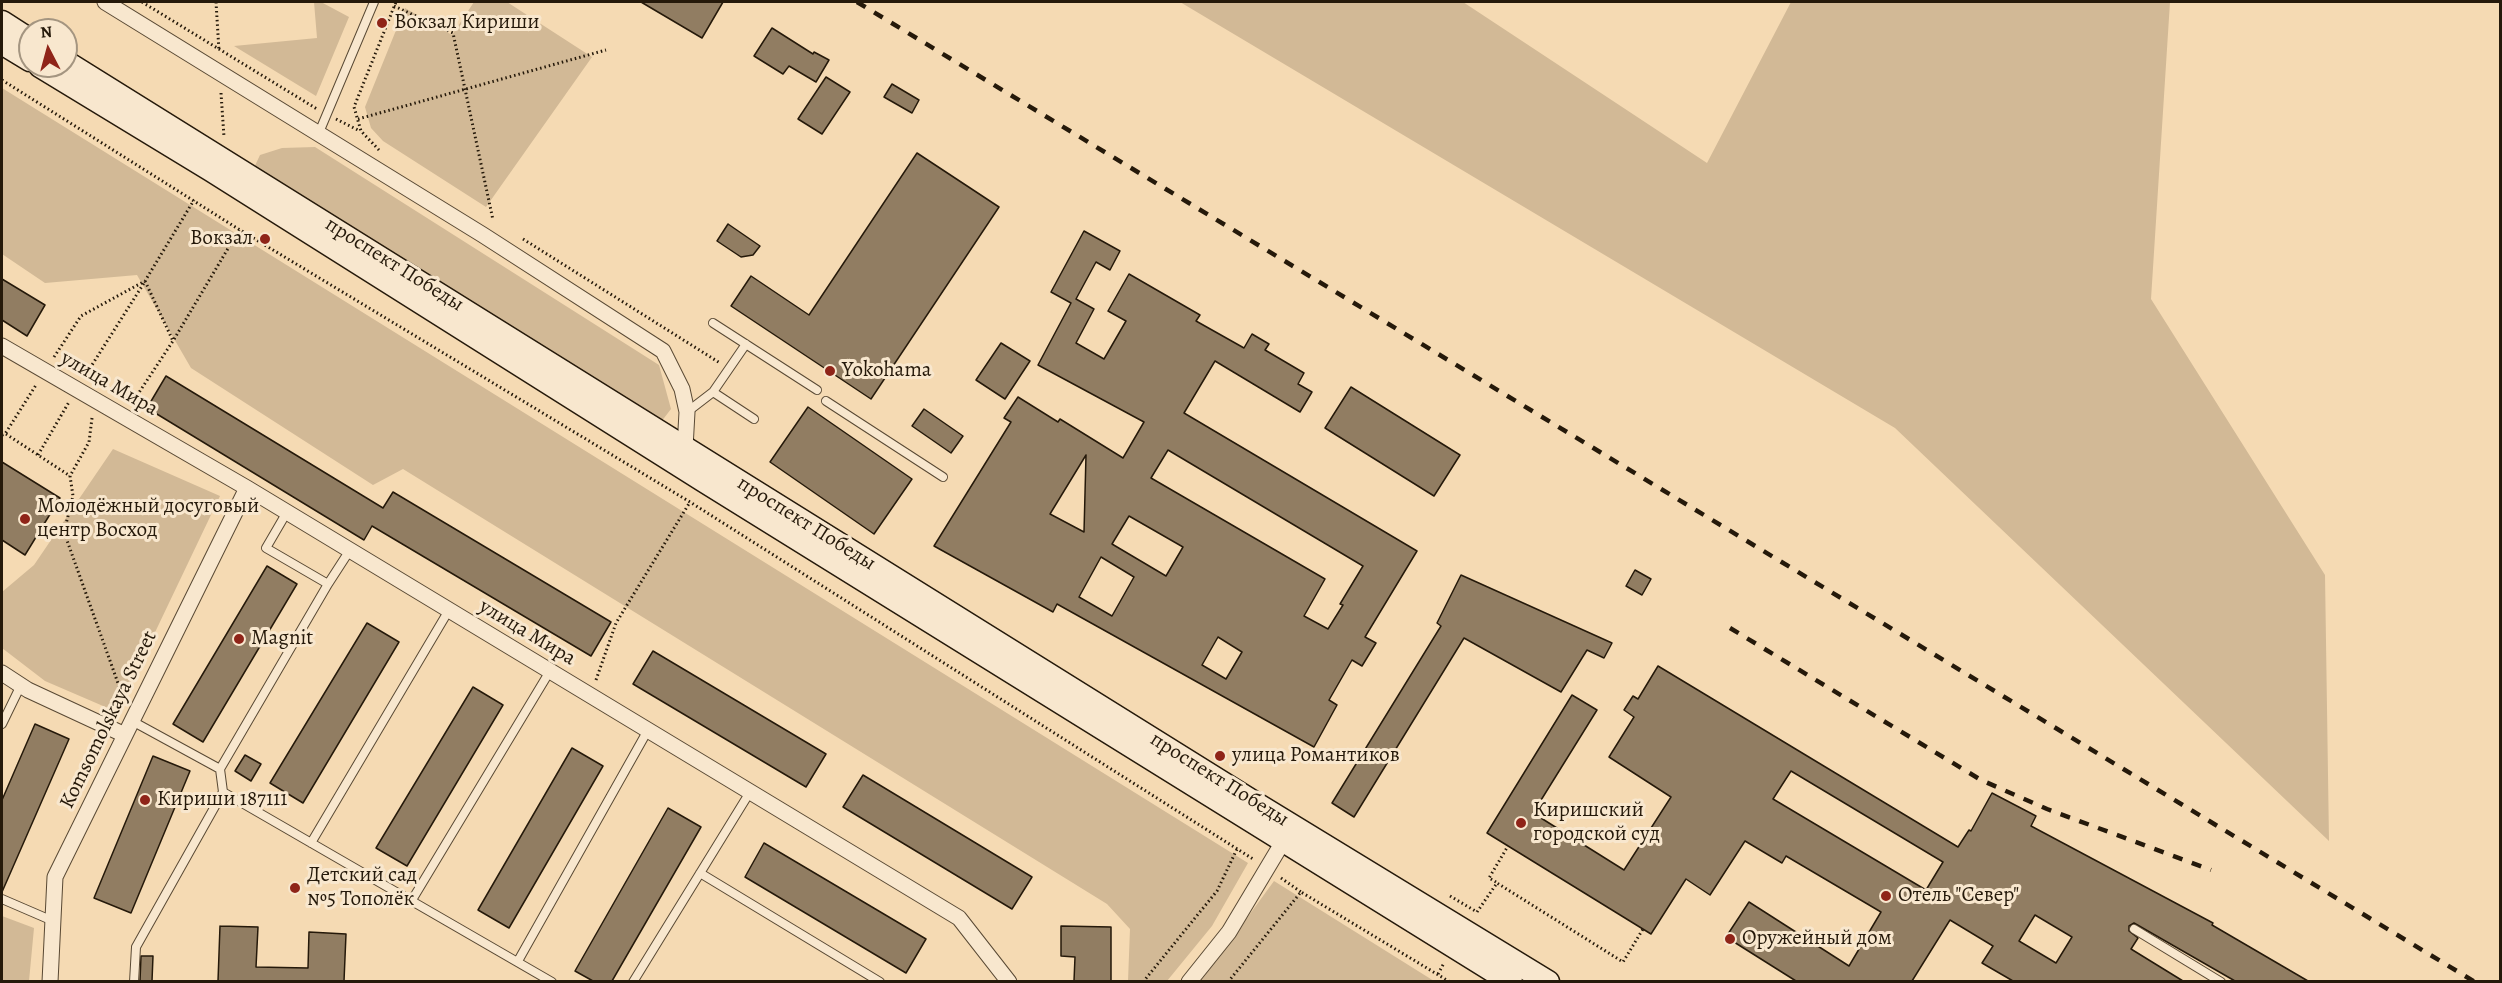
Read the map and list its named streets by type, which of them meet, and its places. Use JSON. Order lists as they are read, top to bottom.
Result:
{
  "streets": {
    "main road": ["проспект Победы"],
    "street": ["улица Мира", "Komsomolskaya Street"]
  },
  "crossings": [
    ["улица Мира", "Komsomolskaya Street"]
  ],
  "places": [
    "Вокзал Кириши",
    "Вокзал",
    "Yokohama",
    "Молодёжный досуговый центр Восход",
    "Magnit",
    "улица Романтиков",
    "Кириши 187111",
    "Киришский городской суд",
    "Детский сад №5 Тополёк",
    "Отель \"Север\"",
    "Оружейный дом"
  ],
  "north": "top"
}
